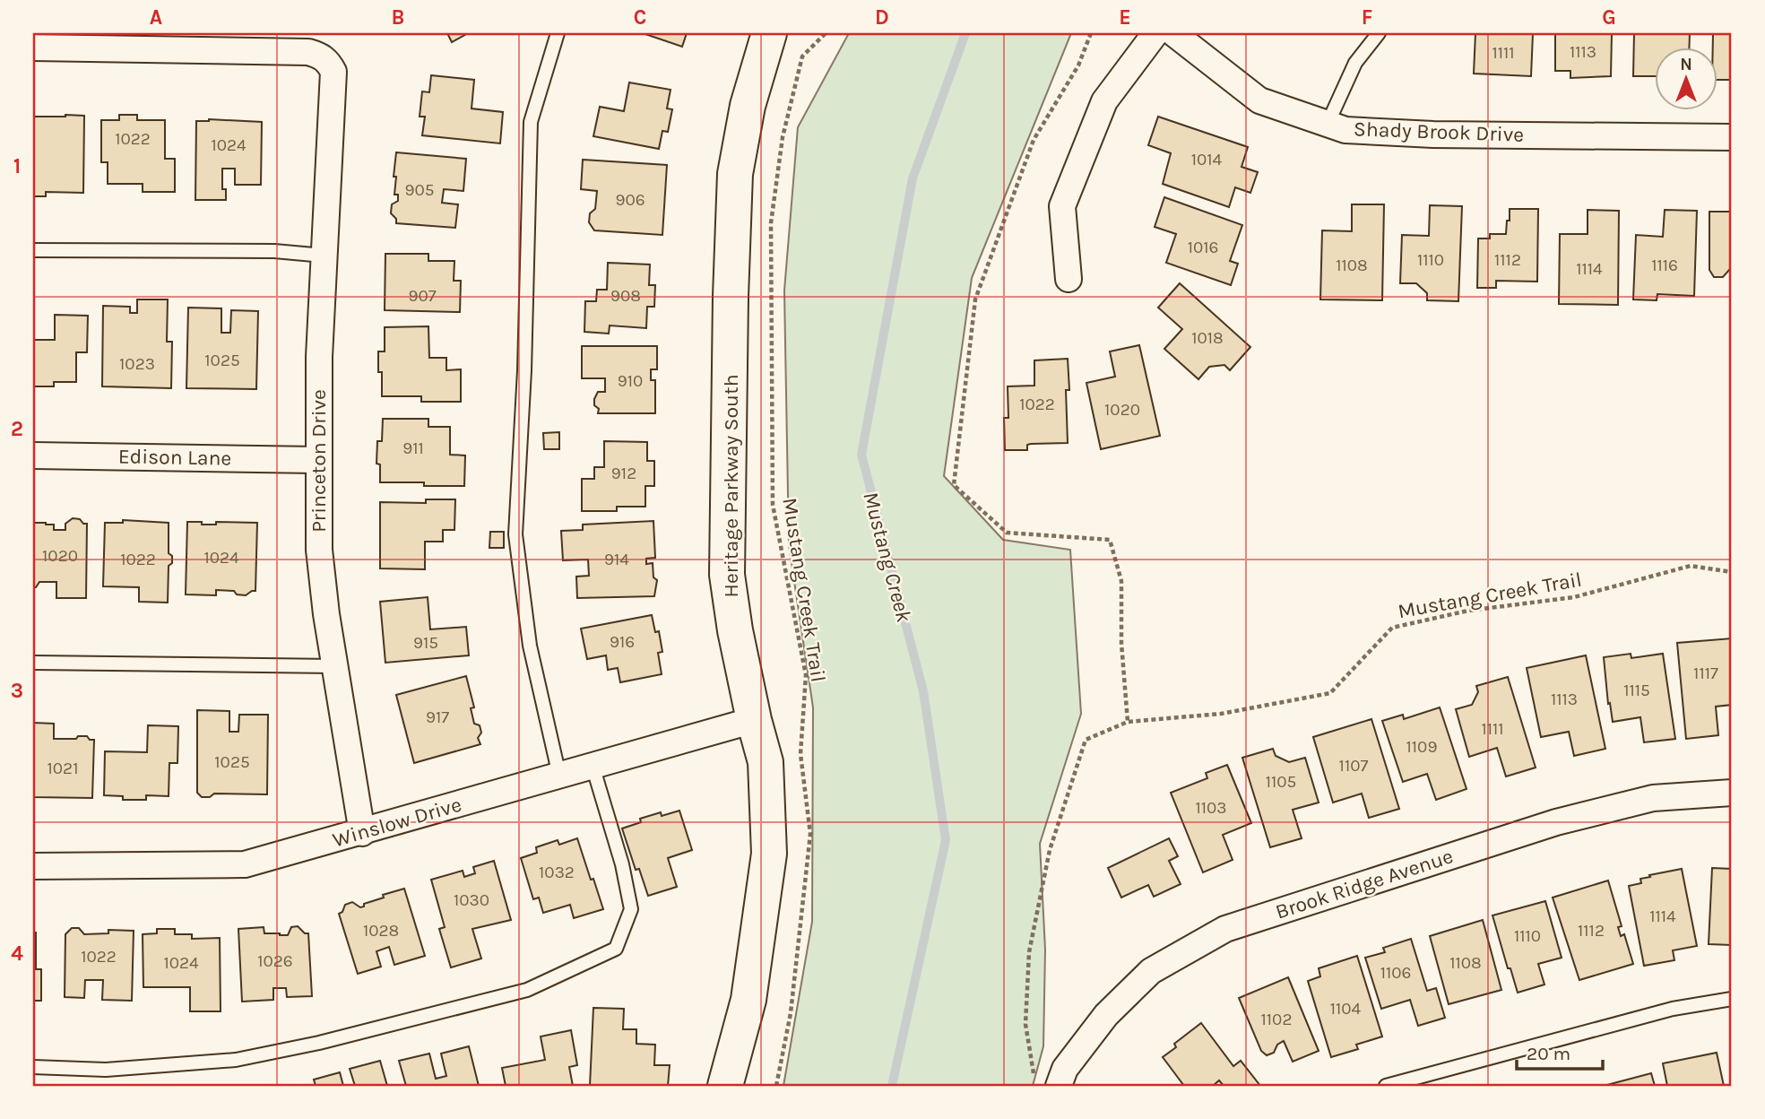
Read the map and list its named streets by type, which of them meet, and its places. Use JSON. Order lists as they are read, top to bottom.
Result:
{
  "streets": {
    "street": [
      "Shady Brook Drive",
      "Edison Lane",
      "Princeton Drive",
      "Heritage Parkway South",
      "Winslow Drive",
      "Brook Ridge Avenue"
    ],
    "path": ["Mustang Creek Trail"]
  },
  "crossings": [
    ["Edison Lane", "Princeton Drive"],
    ["Princeton Drive", "Winslow Drive"],
    ["Heritage Parkway South", "Winslow Drive"]
  ],
  "water": ["Mustang Creek"],
  "house_numbers": [
    "1113",
    "1111",
    "1022",
    "1024",
    "1014",
    "905",
    "906",
    "1016",
    "1110",
    "1112",
    "1108",
    "1116",
    "1114",
    "907",
    "908",
    "1018",
    "1025",
    "1023",
    "910",
    "1022",
    "1020",
    "911",
    "912",
    "1020",
    "1024",
    "1022",
    "914",
    "916",
    "915",
    "1117",
    "1115",
    "1113",
    "917",
    "1111",
    "1109",
    "1025",
    "1107",
    "1021",
    "1105",
    "1103",
    "1032",
    "1030",
    "1114",
    "1028",
    "1112",
    "1110",
    "1022",
    "1026",
    "1024",
    "1108",
    "1106",
    "1104",
    "1102"
  ],
  "scale_bar": "20 m",
  "north": "top",
  "grid": {
    "columns": [
      "A",
      "B",
      "C",
      "D",
      "E",
      "F",
      "G"
    ],
    "rows": [
      "1",
      "2",
      "3",
      "4"
    ]
  }
}
